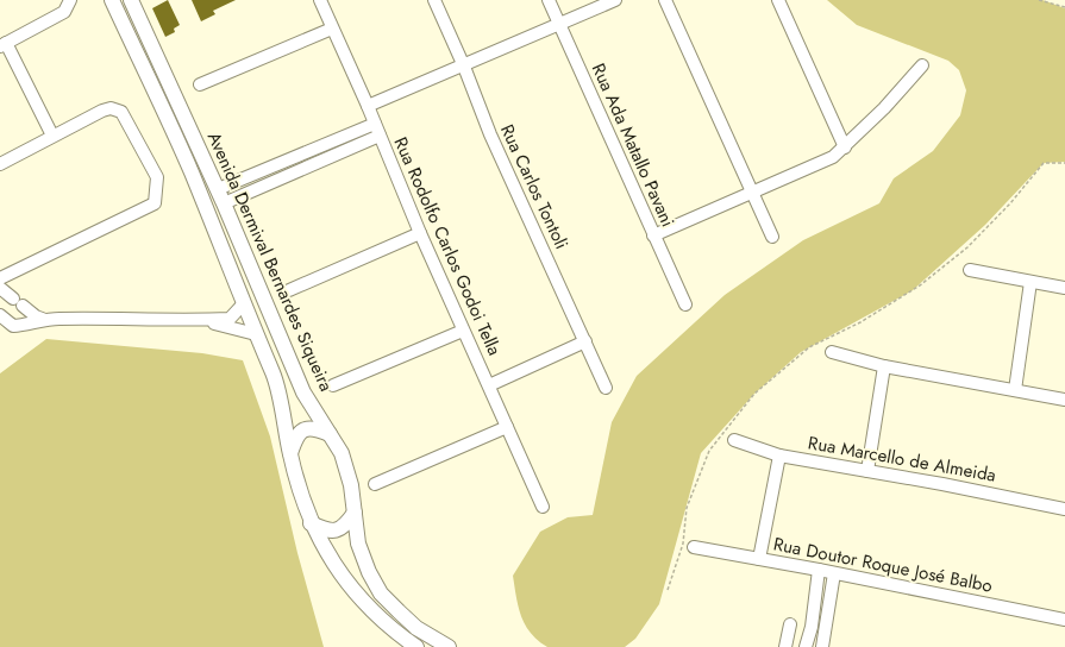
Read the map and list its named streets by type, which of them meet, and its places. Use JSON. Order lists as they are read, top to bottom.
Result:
{
  "streets": {
    "main road": ["Avenida Dermival Bernardes Siqueira"],
    "street": [
      "Rua Ada Matallo Pavani",
      "Rua Carlos Tontoli",
      "Rua Rodolfo Carlos Godoi Tella",
      "Rua Marcello de Almeida",
      "Rua Doutor Roque José Balbo"
    ]
  }
}
